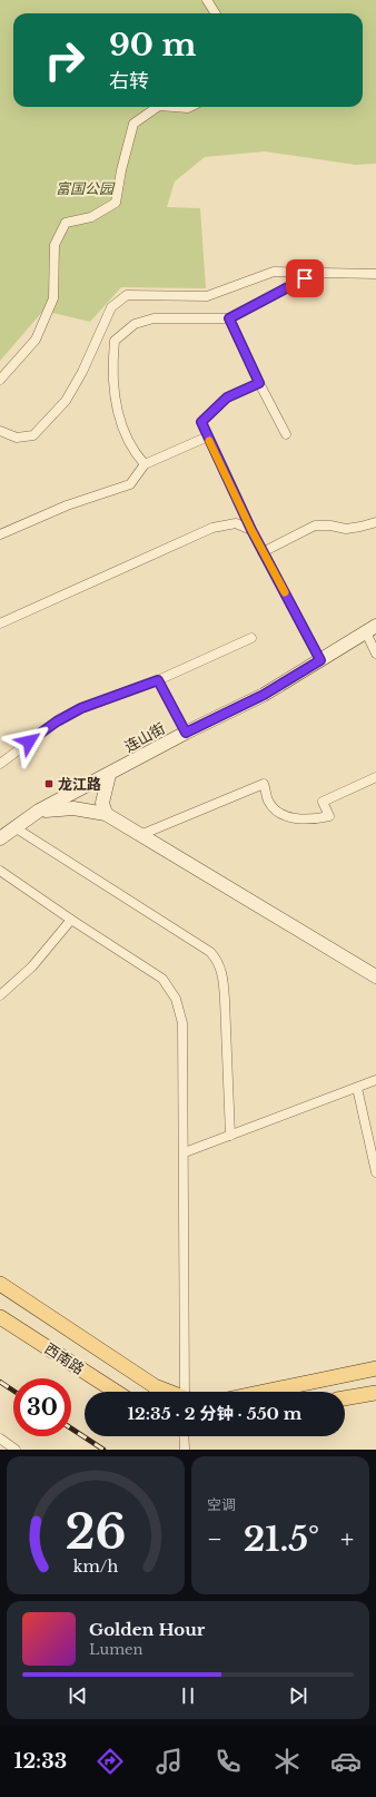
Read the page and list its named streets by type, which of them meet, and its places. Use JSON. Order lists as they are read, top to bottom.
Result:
{
  "streets": {
    "main road": ["西南路"],
    "street": ["连山街"]
  },
  "parks": ["富国公园"],
  "places": {
    "transit": ["龙江路"]
  },
  "page": {
    "turn": ["90 m", "右转"],
    "limit": "30",
    "trip": "12:35 · 2 分钟 · 550 m",
    "tile": "空调",
    "heat": ["−", "21.5°", "+"],
    "song": ["Golden Hour", "Lumen"],
    "tabs": "12:33",
    "gauge": ["26", "km/h"]
  }
}
